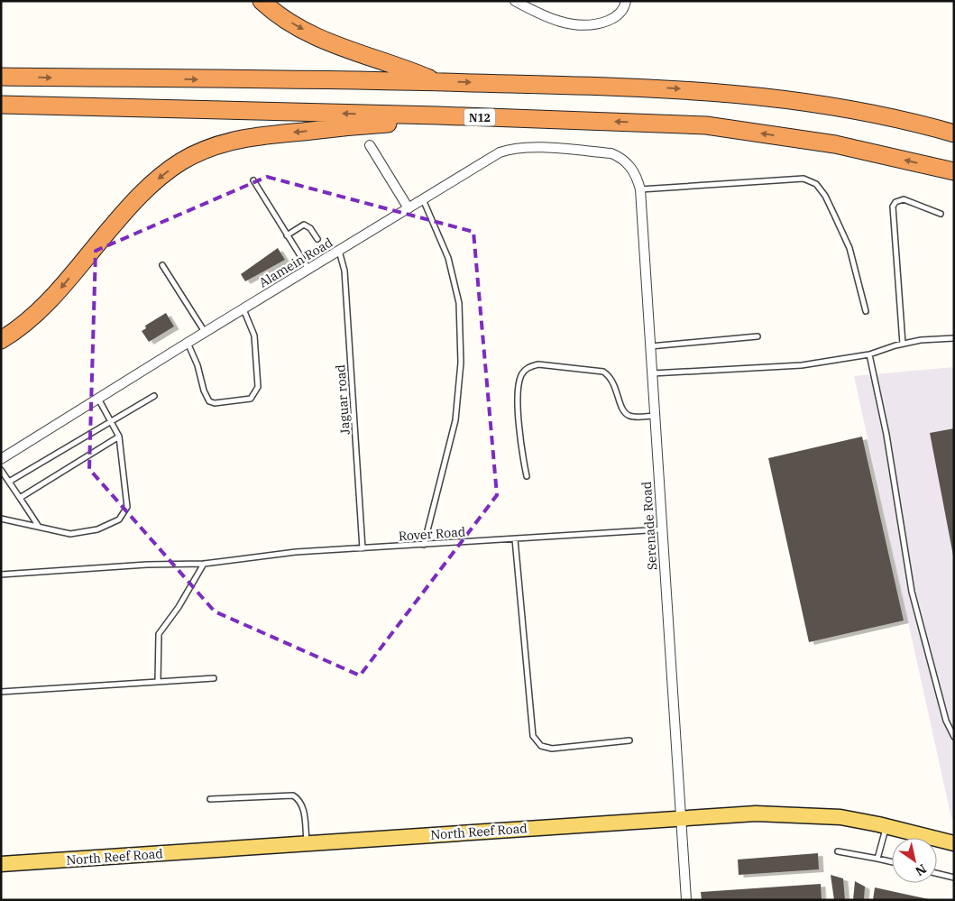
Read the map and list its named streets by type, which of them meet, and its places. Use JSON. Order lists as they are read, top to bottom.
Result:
{
  "streets": {
    "highway": ["N12"],
    "main road": ["North Reef Road"],
    "street": ["Alamein Road", "Serenade Road"],
    "lane": ["Jaguar road", "Rover Road"]
  },
  "crossings": [
    ["Alamein Road", "Jaguar road"],
    ["Alamein Road", "Serenade Road"],
    ["Jaguar road", "Rover Road"],
    ["Serenade Road", "Rover Road"],
    ["Serenade Road", "North Reef Road"]
  ],
  "north": "bottom right"
}
